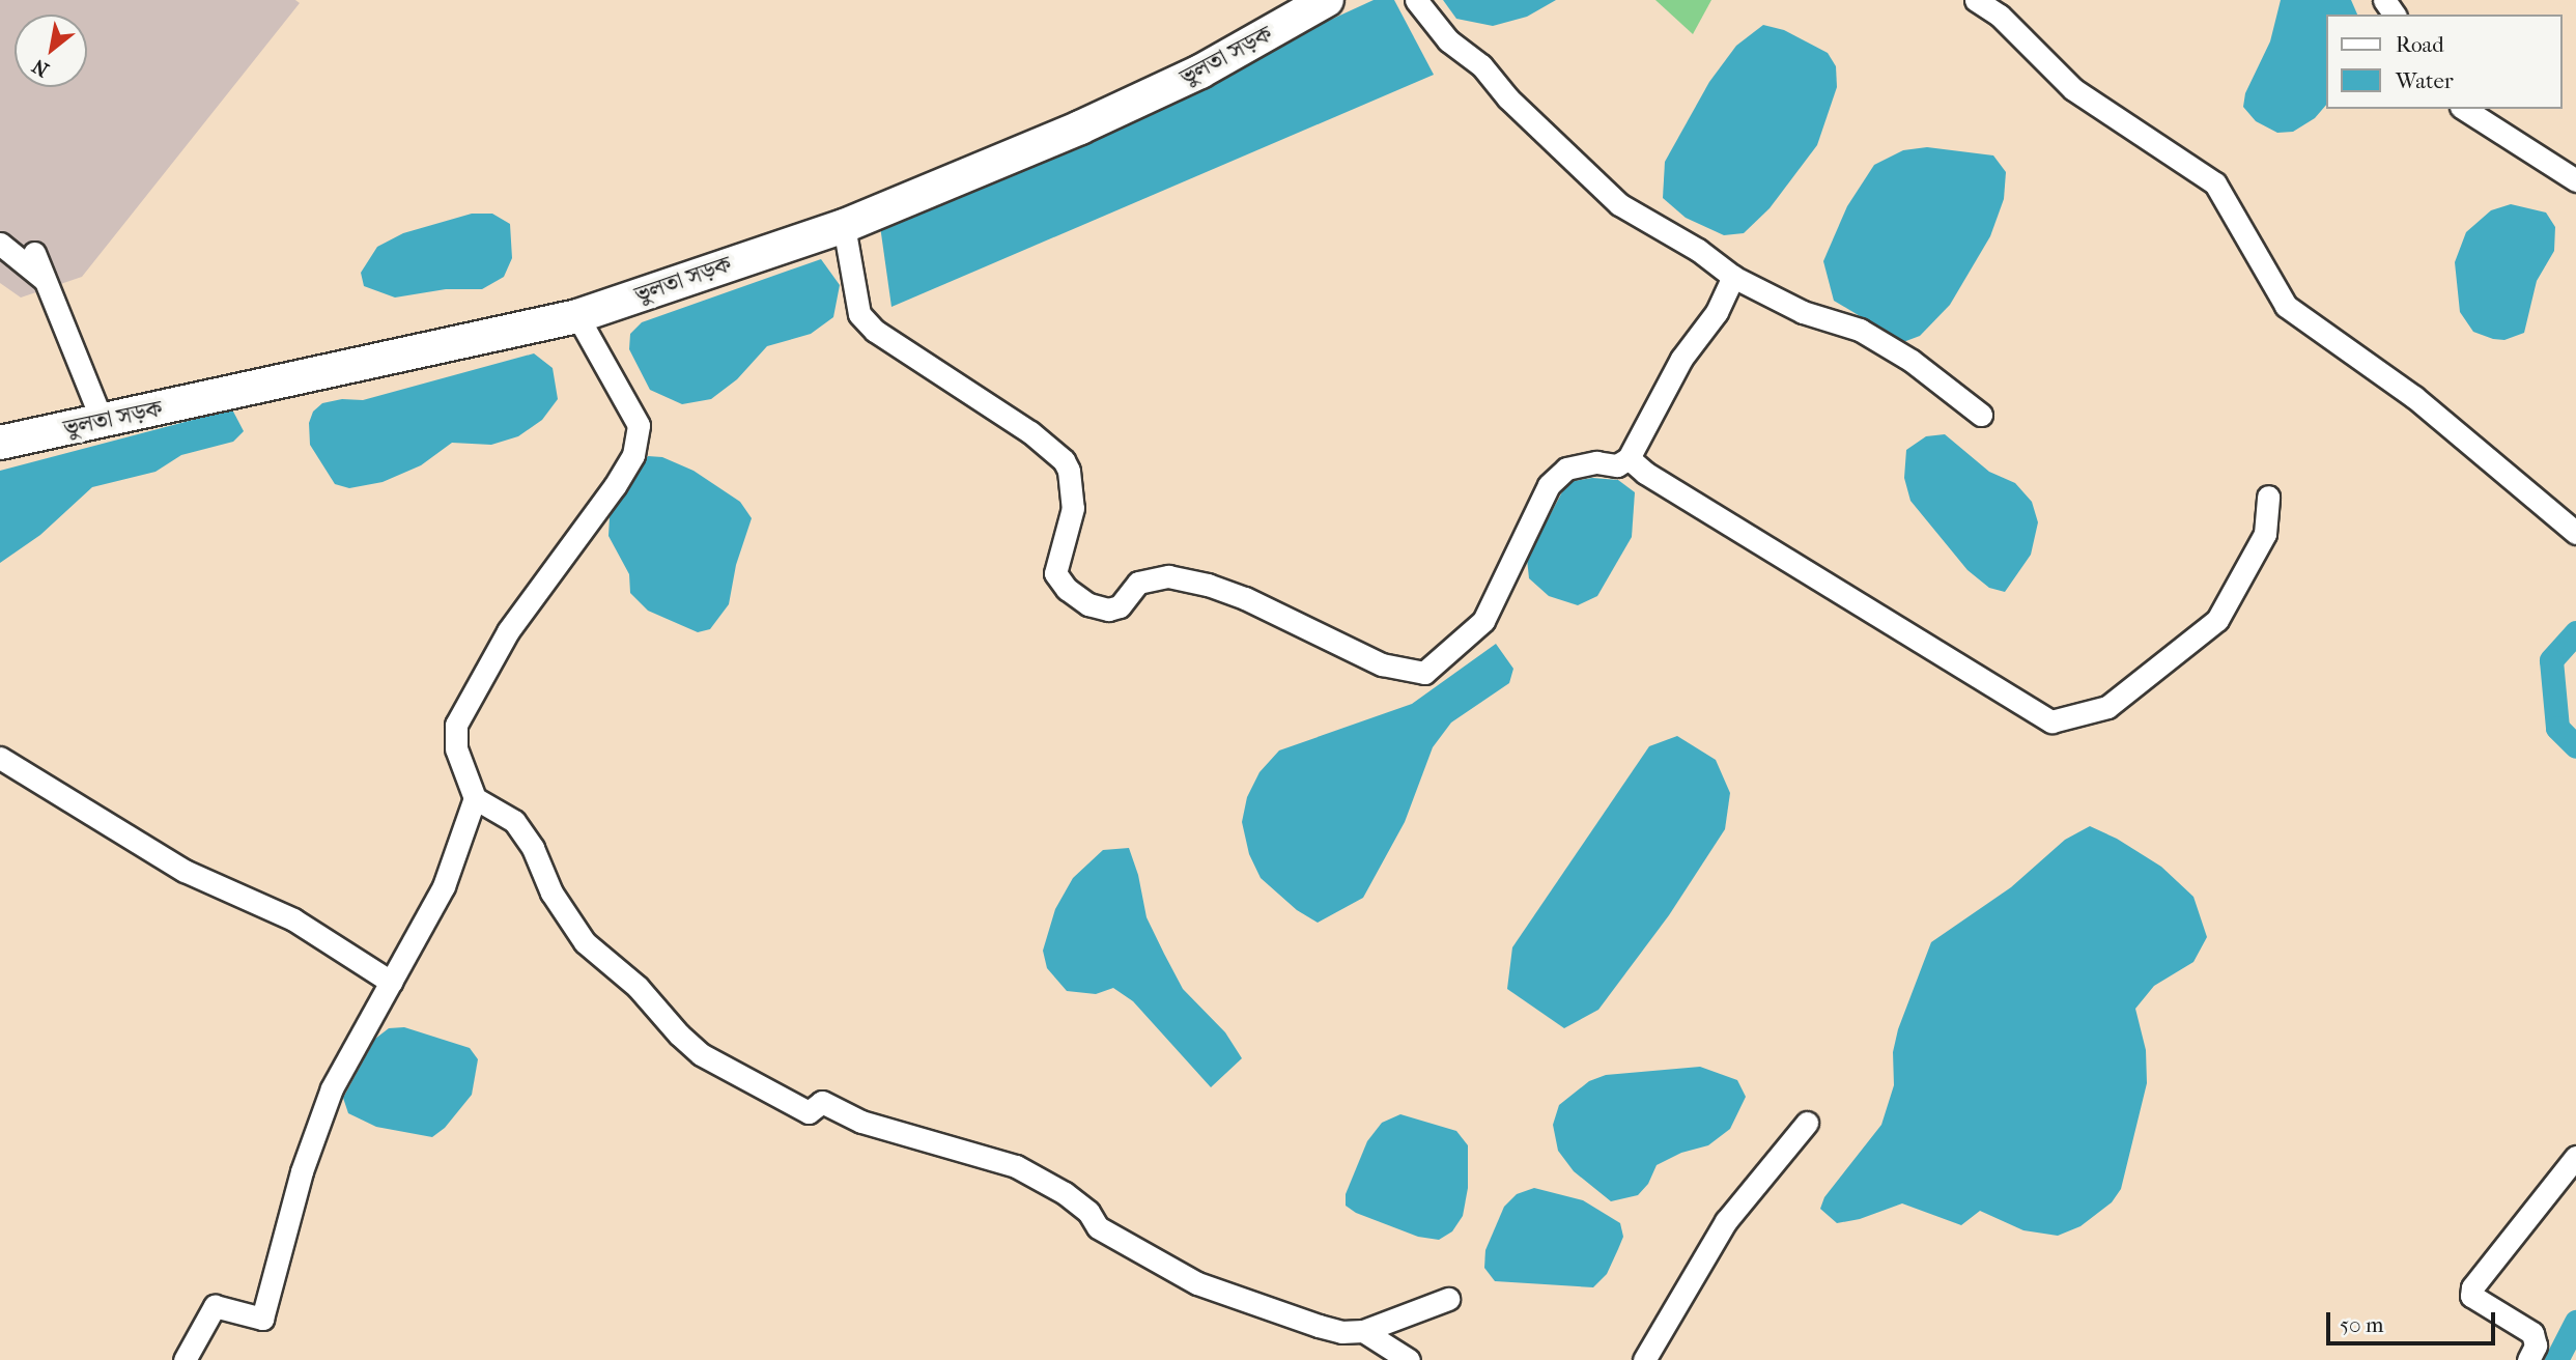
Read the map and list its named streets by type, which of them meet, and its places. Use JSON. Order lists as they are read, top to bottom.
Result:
{
  "streets": {
    "highway": ["ভুলতা সড়ক"]
  },
  "legend": ["Road", "Water"],
  "scale_bar": "50 m",
  "north": "bottom left"
}
